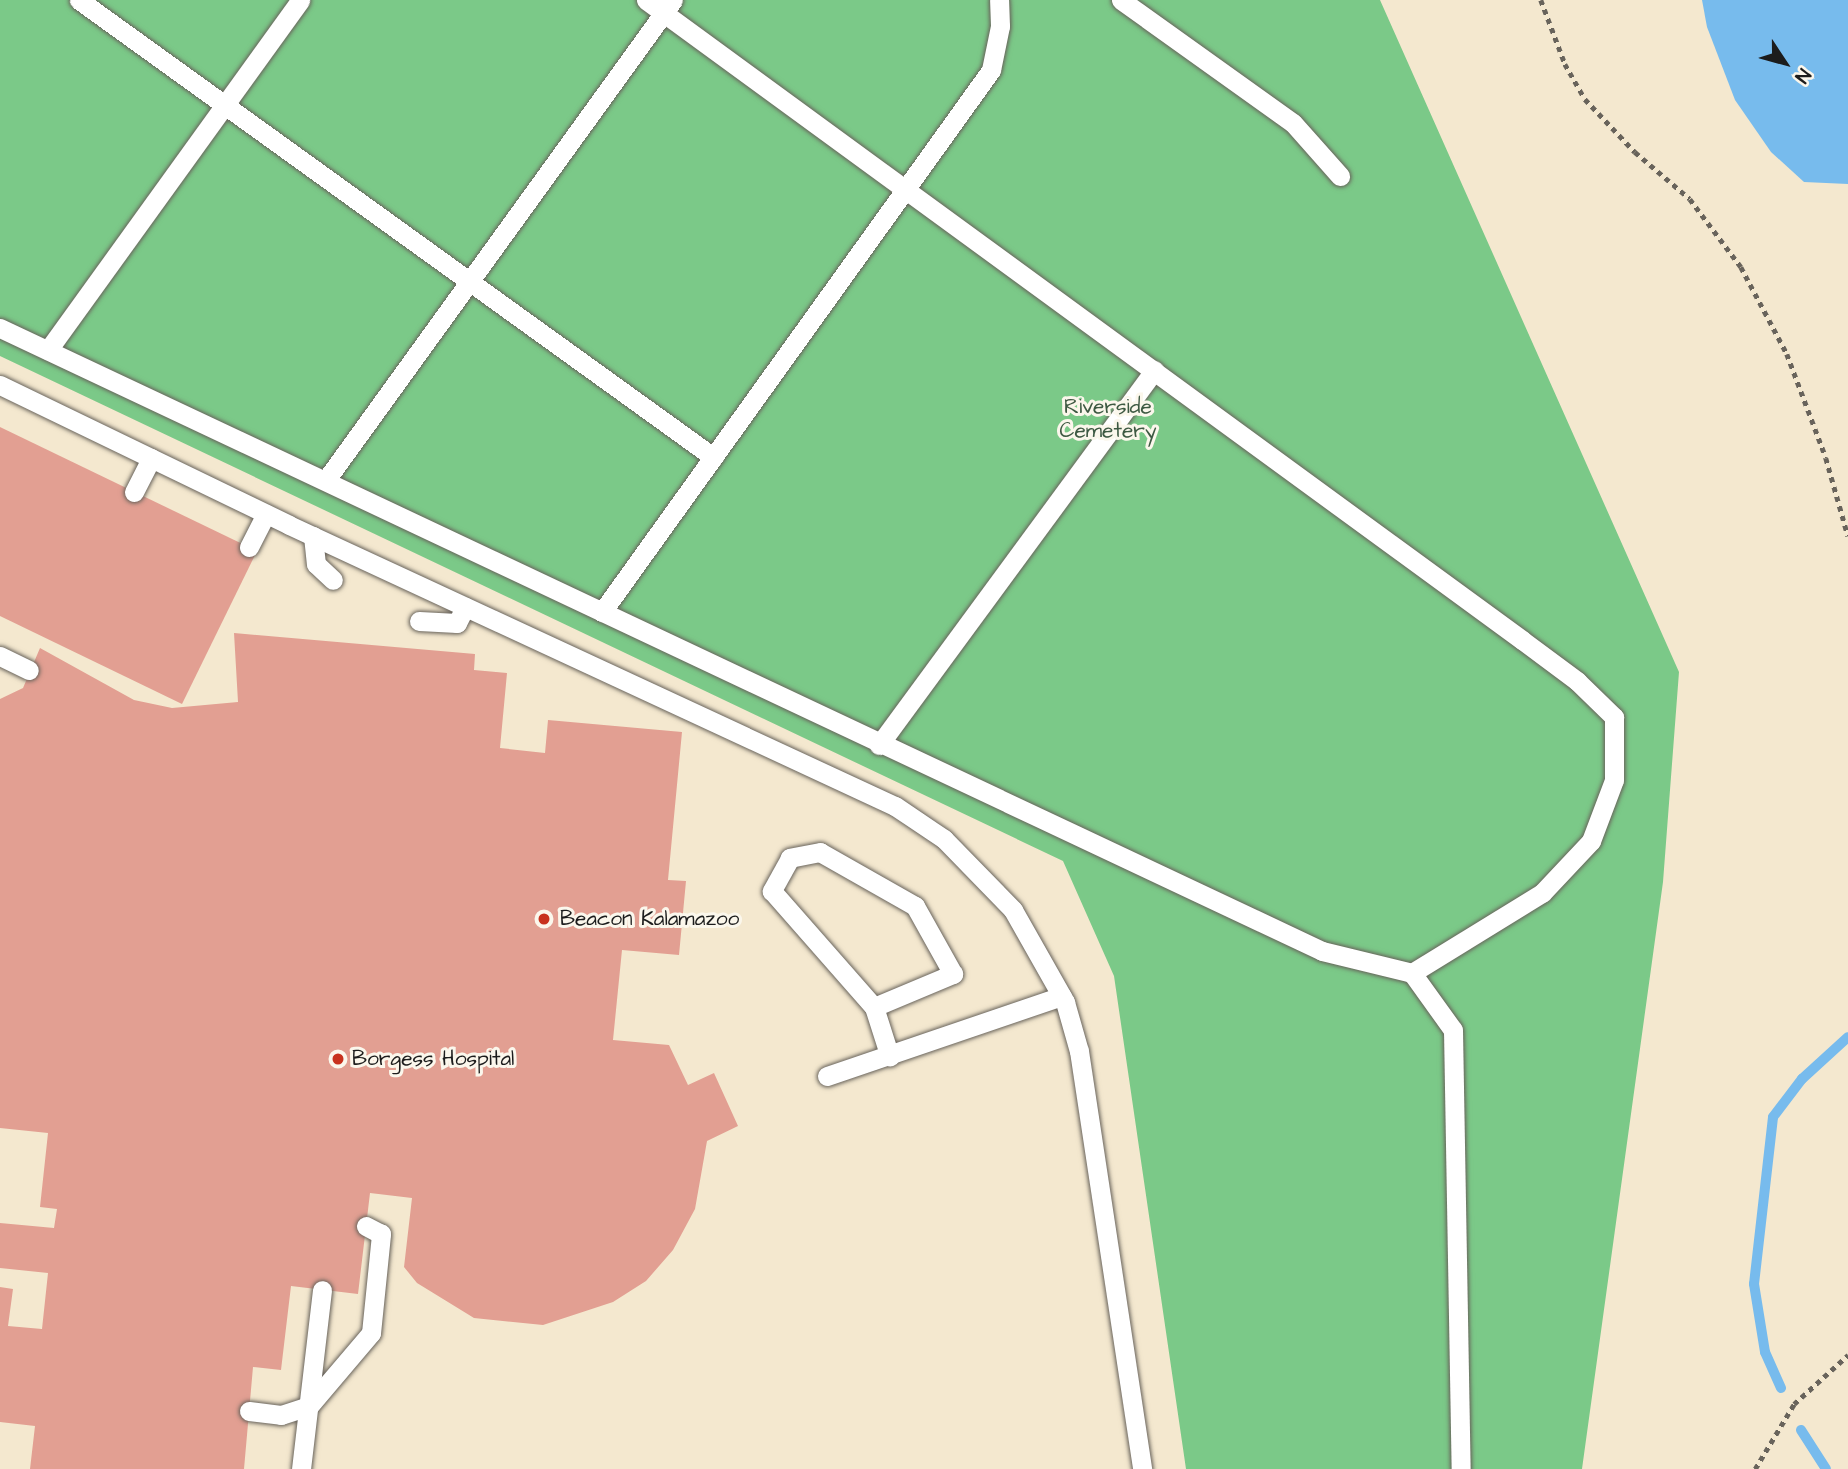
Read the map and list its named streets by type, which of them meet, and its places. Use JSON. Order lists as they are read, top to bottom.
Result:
{
  "parks": ["Riverside Cemetery"],
  "places": ["Beacon Kalamazoo", "Borgess Hospital"],
  "north": "bottom right"
}
